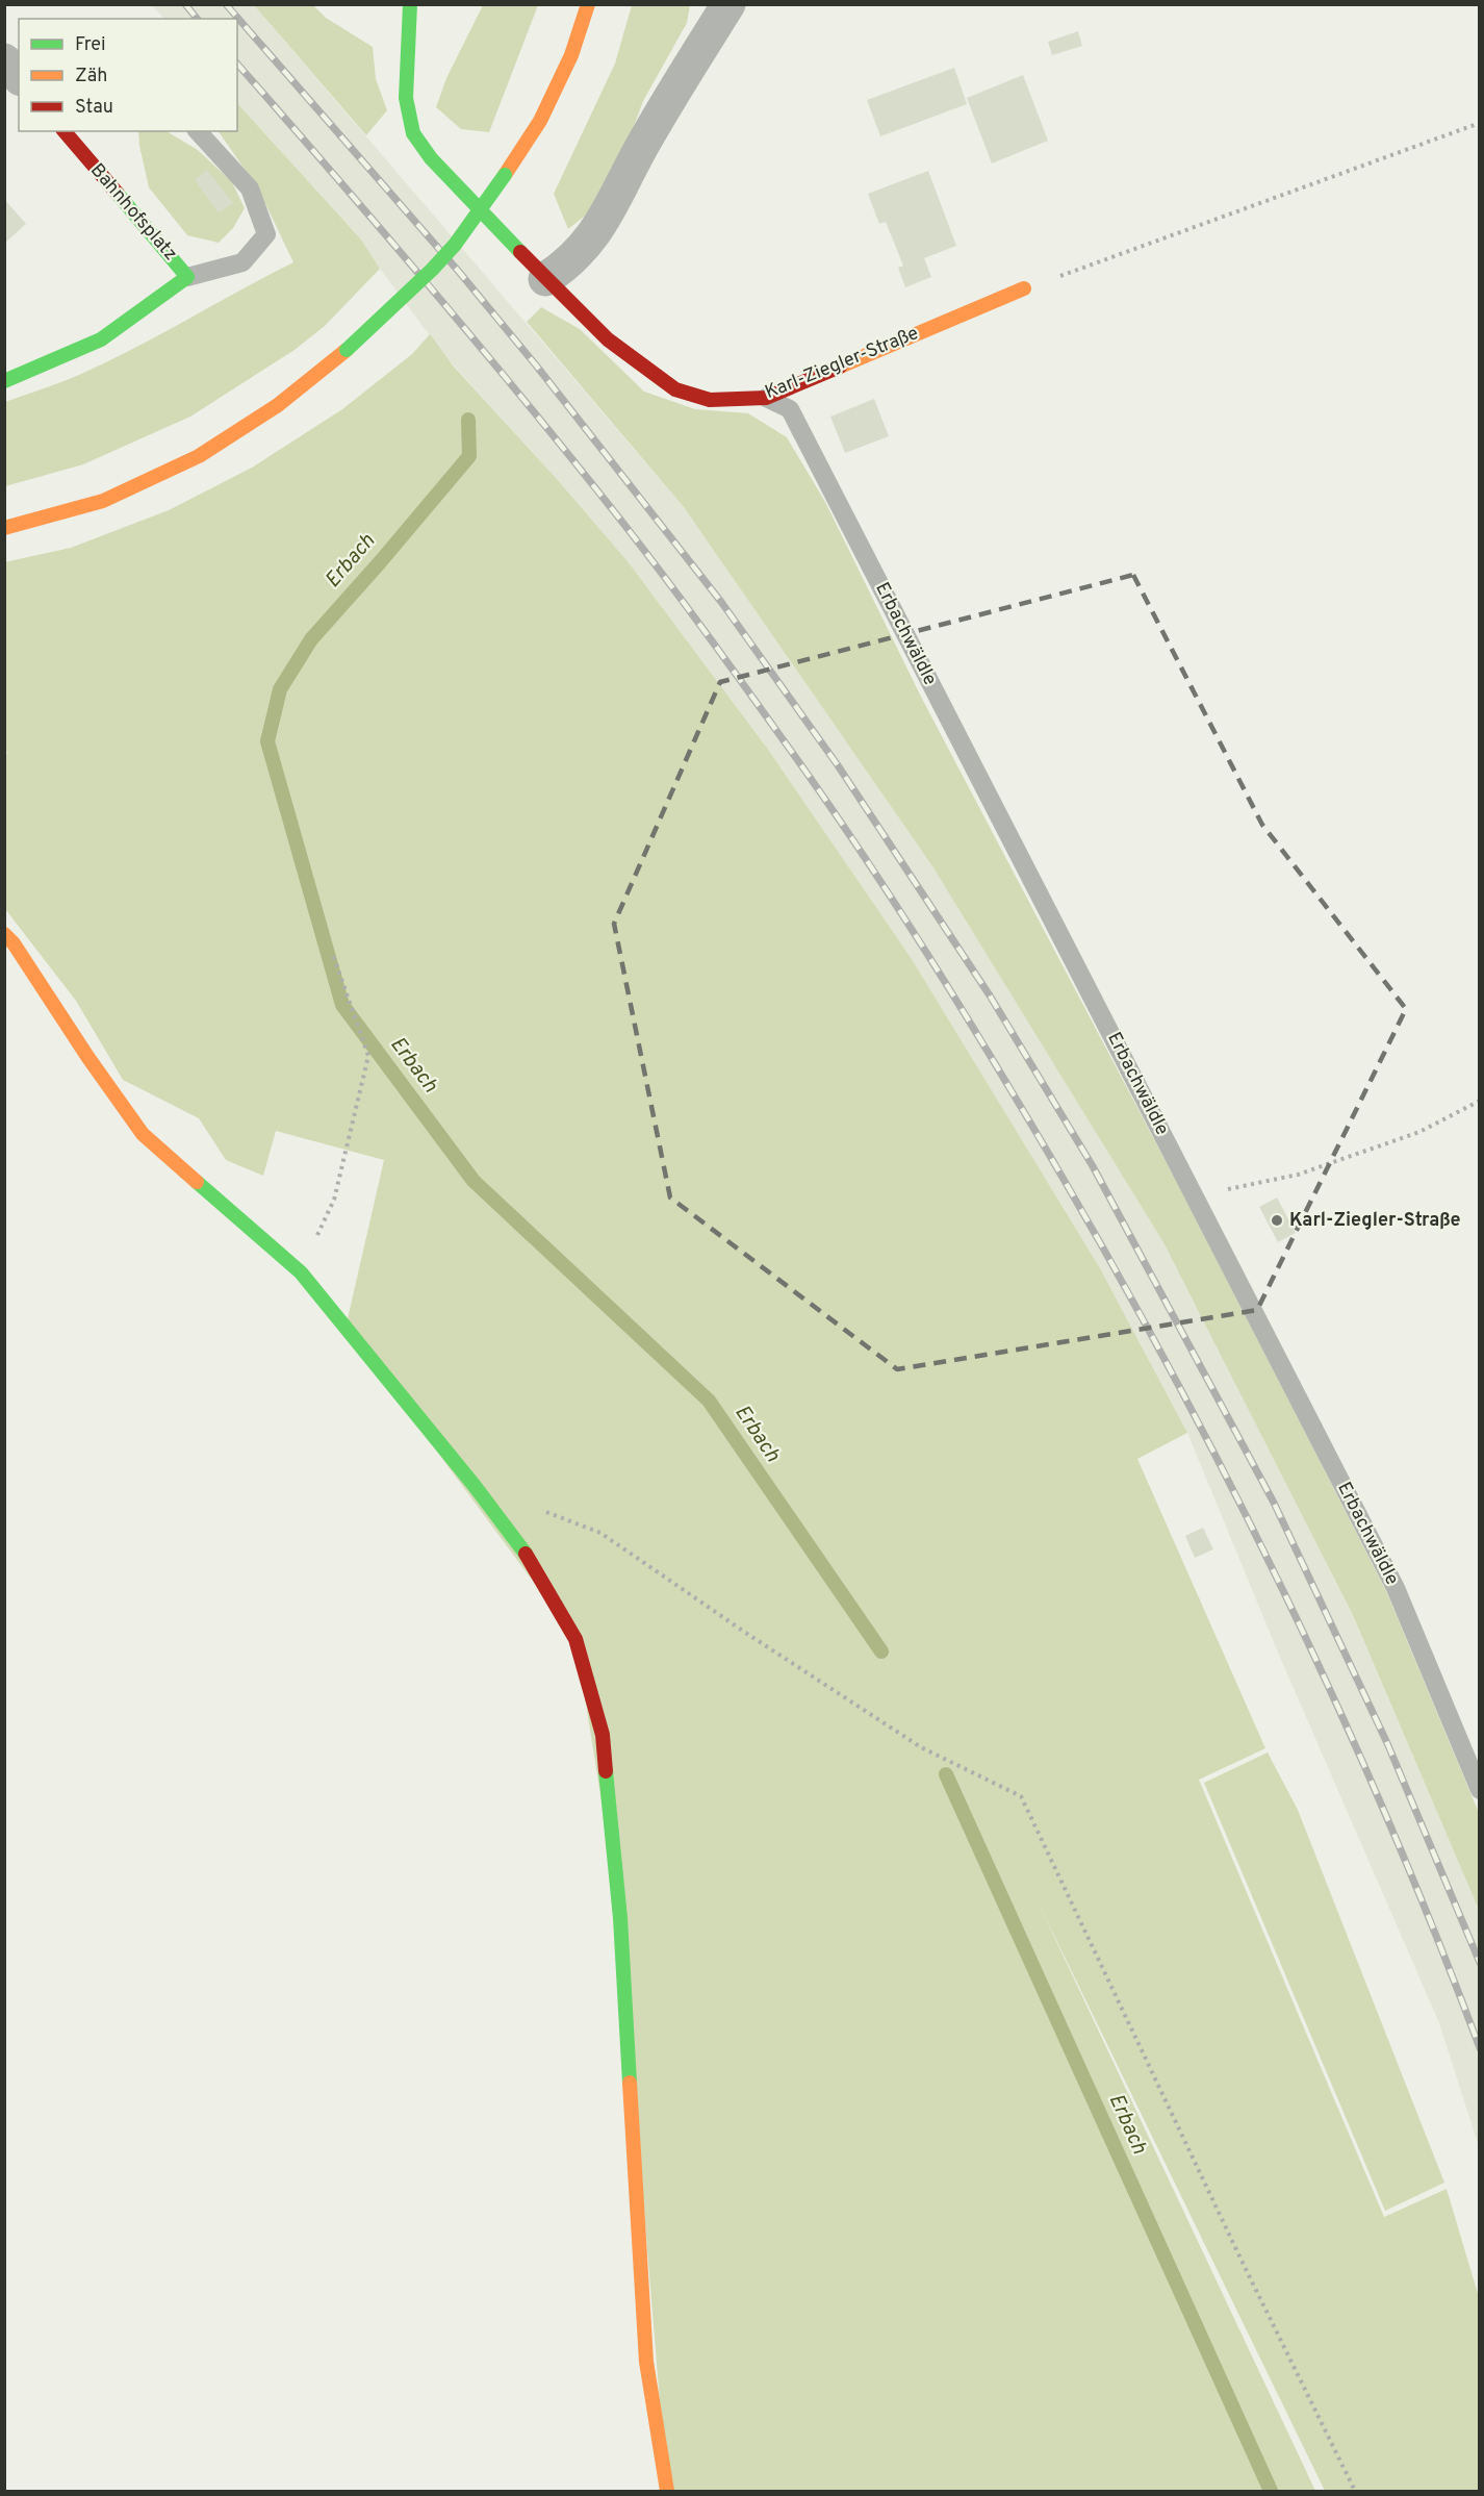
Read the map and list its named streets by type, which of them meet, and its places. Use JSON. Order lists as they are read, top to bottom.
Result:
{
  "streets": {
    "street": ["Bahnhofsplatz", "Karl-Ziegler-Straße"],
    "lane": ["Erbachwäldle"]
  },
  "crossings": [
    ["Karl-Ziegler-Straße", "Erbachwäldle"]
  ],
  "water": ["Erbach"],
  "places": ["Karl-Ziegler-Straße"],
  "legend": ["Frei", "Zäh", "Stau"]
}
